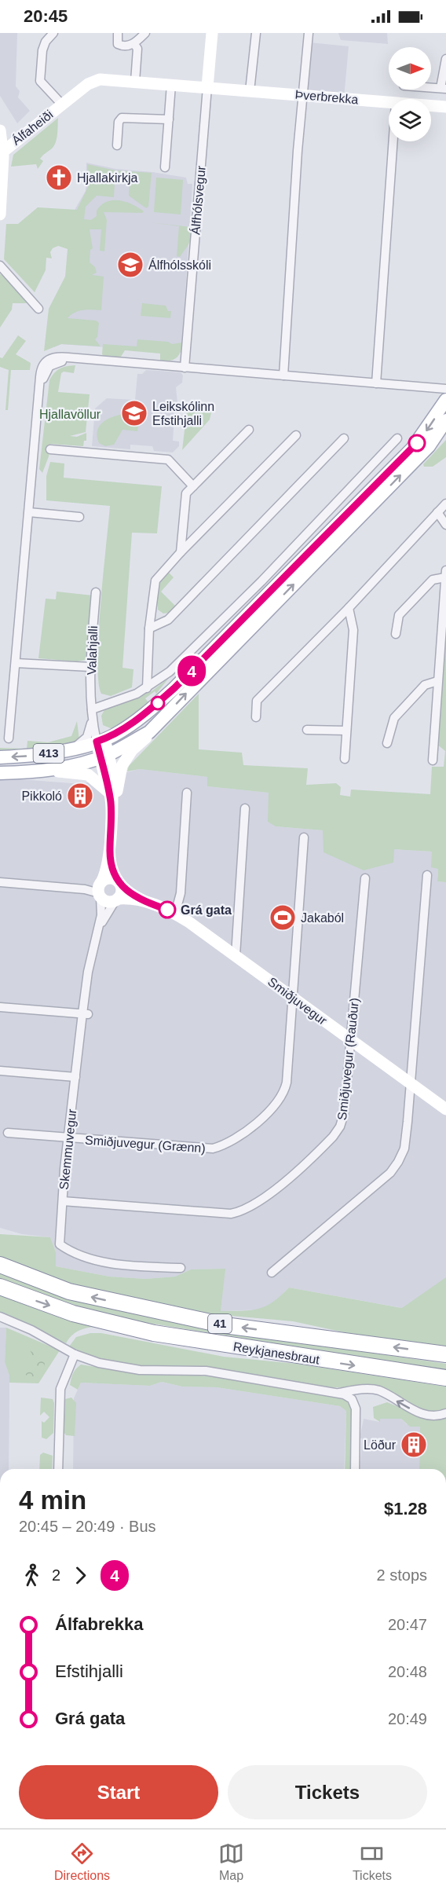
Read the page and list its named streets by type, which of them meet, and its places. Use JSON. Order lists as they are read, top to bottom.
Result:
{
  "streets": {
    "highway": ["41", "Reykjanesbraut"],
    "main road": ["413"],
    "street": [
      "Þverbrekka",
      "Álfaheiði",
      "Álfhólsvegur",
      "Valahjalli",
      "Smiðjuvegur",
      "Smiðjuvegur (Rauður)",
      "Smiðjuvegur (Grænn)",
      "Skemmuvegur"
    ]
  },
  "crossings": [
    ["Þverbrekka", "Álfaheiði"],
    ["Þverbrekka", "Álfhólsvegur"],
    ["Álfaheiði", "Álfhólsvegur"],
    ["Valahjalli", "413"],
    ["Valahjalli", "Skemmuvegur"],
    ["413", "Skemmuvegur"],
    ["Smiðjuvegur", "Smiðjuvegur (Rauður)"],
    ["Smiðjuvegur", "Smiðjuvegur (Grænn)"],
    ["Smiðjuvegur", "Skemmuvegur"],
    ["Smiðjuvegur (Rauður)", "Skemmuvegur"],
    ["Smiðjuvegur (Grænn)", "Skemmuvegur"]
  ],
  "parks": ["Hjallavöllur"],
  "places": {
    "church": ["Hjallakirkja"],
    "school or university": ["Álfhólsskóli", "Leikskólinn Efstihjalli"],
    "building": ["Pikkoló", "Löður"],
    "other": ["Grá gata"],
    "sports": ["Jakaból"]
  },
  "lines": ["bus line 4"],
  "north": "right",
  "page": {
    "status": "20:45",
    "on_map": "4",
    "heading": ["4 min", "20:45 – 20:49 · Bus", "$1.28"],
    "legs": ["2", "4", "2 stops"],
    "list": [
      {
        "name": "Álfabrekka",
        "value": "20:47"
      },
      {
        "name": "Efstihjalli",
        "value": "20:48"
      },
      {
        "name": "Grá gata",
        "value": "20:49"
      }
    ],
    "buttons": ["Start", "Tickets"],
    "tabs": ["Directions", "Map", "Tickets"]
  }
}
